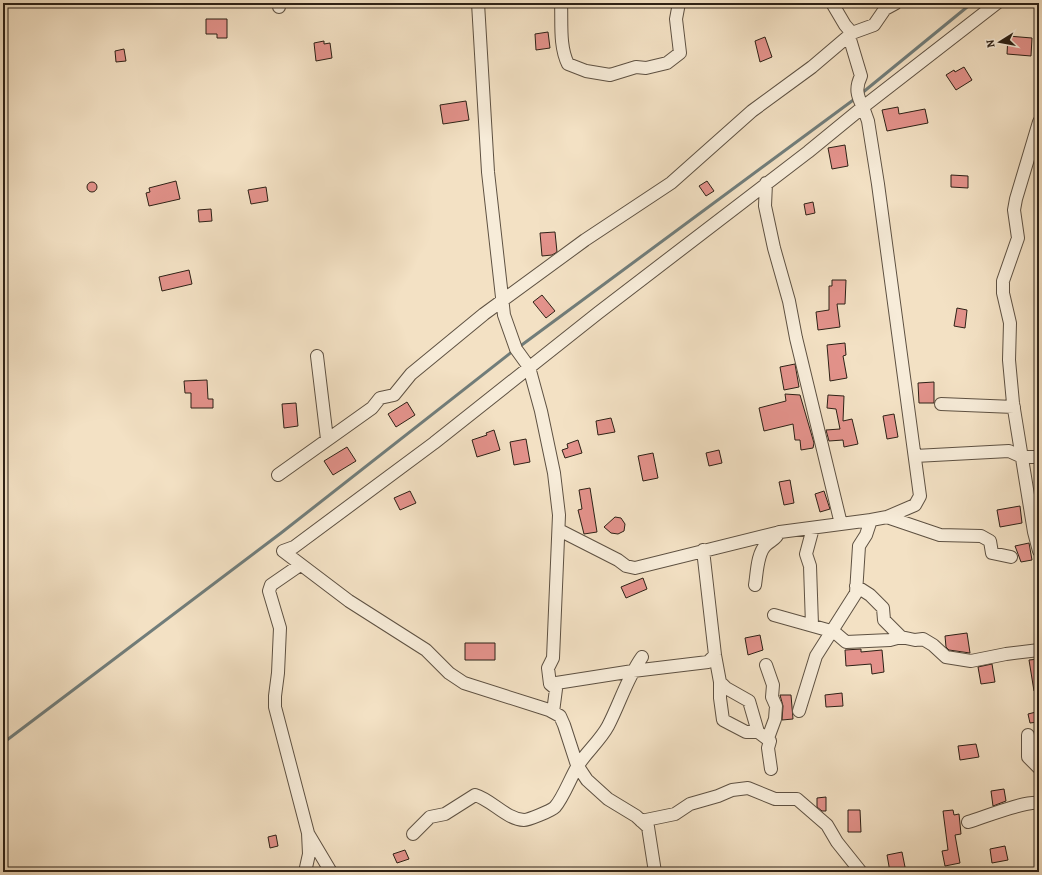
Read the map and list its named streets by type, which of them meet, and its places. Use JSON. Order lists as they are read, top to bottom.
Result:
{
  "north": "left"
}
